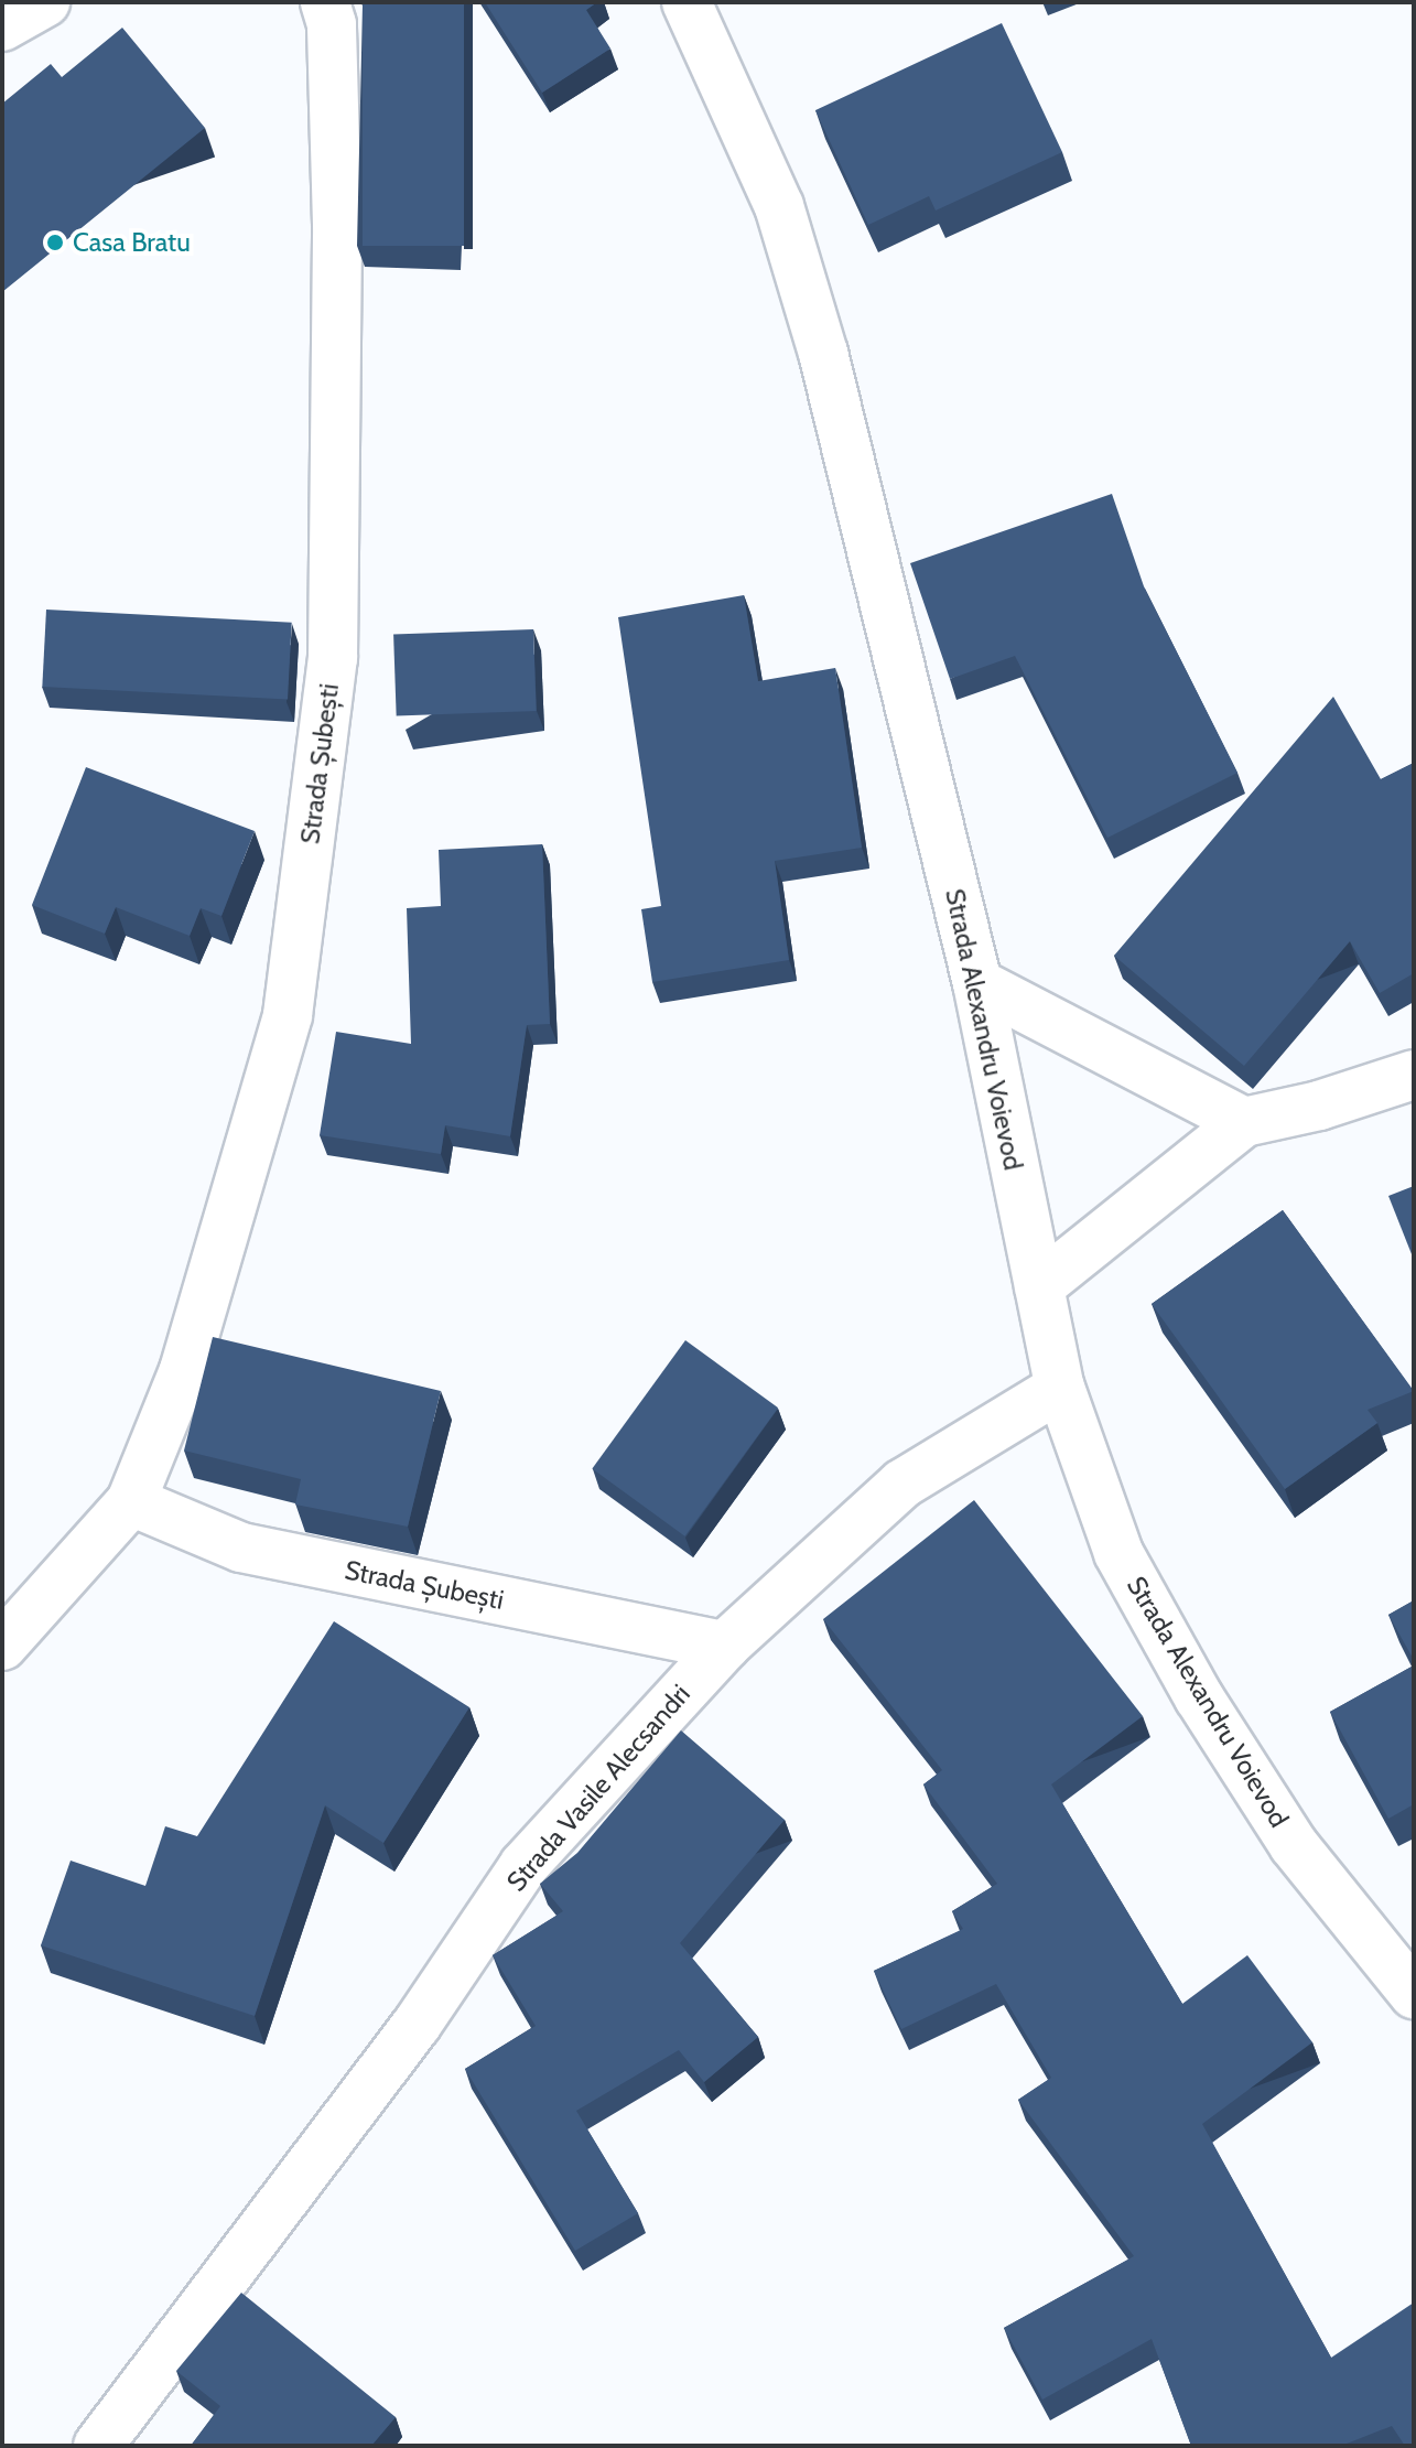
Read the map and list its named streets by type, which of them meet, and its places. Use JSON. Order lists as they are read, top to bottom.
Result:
{
  "streets": {
    "street": ["Strada Șubești", "Strada Alexandru Voievod", "Strada Vasile Alecsandri"]
  },
  "crossings": [
    ["Strada Șubești", "Strada Vasile Alecsandri"],
    ["Strada Alexandru Voievod", "Strada Vasile Alecsandri"]
  ],
  "places": ["Casa Bratu"]
}
